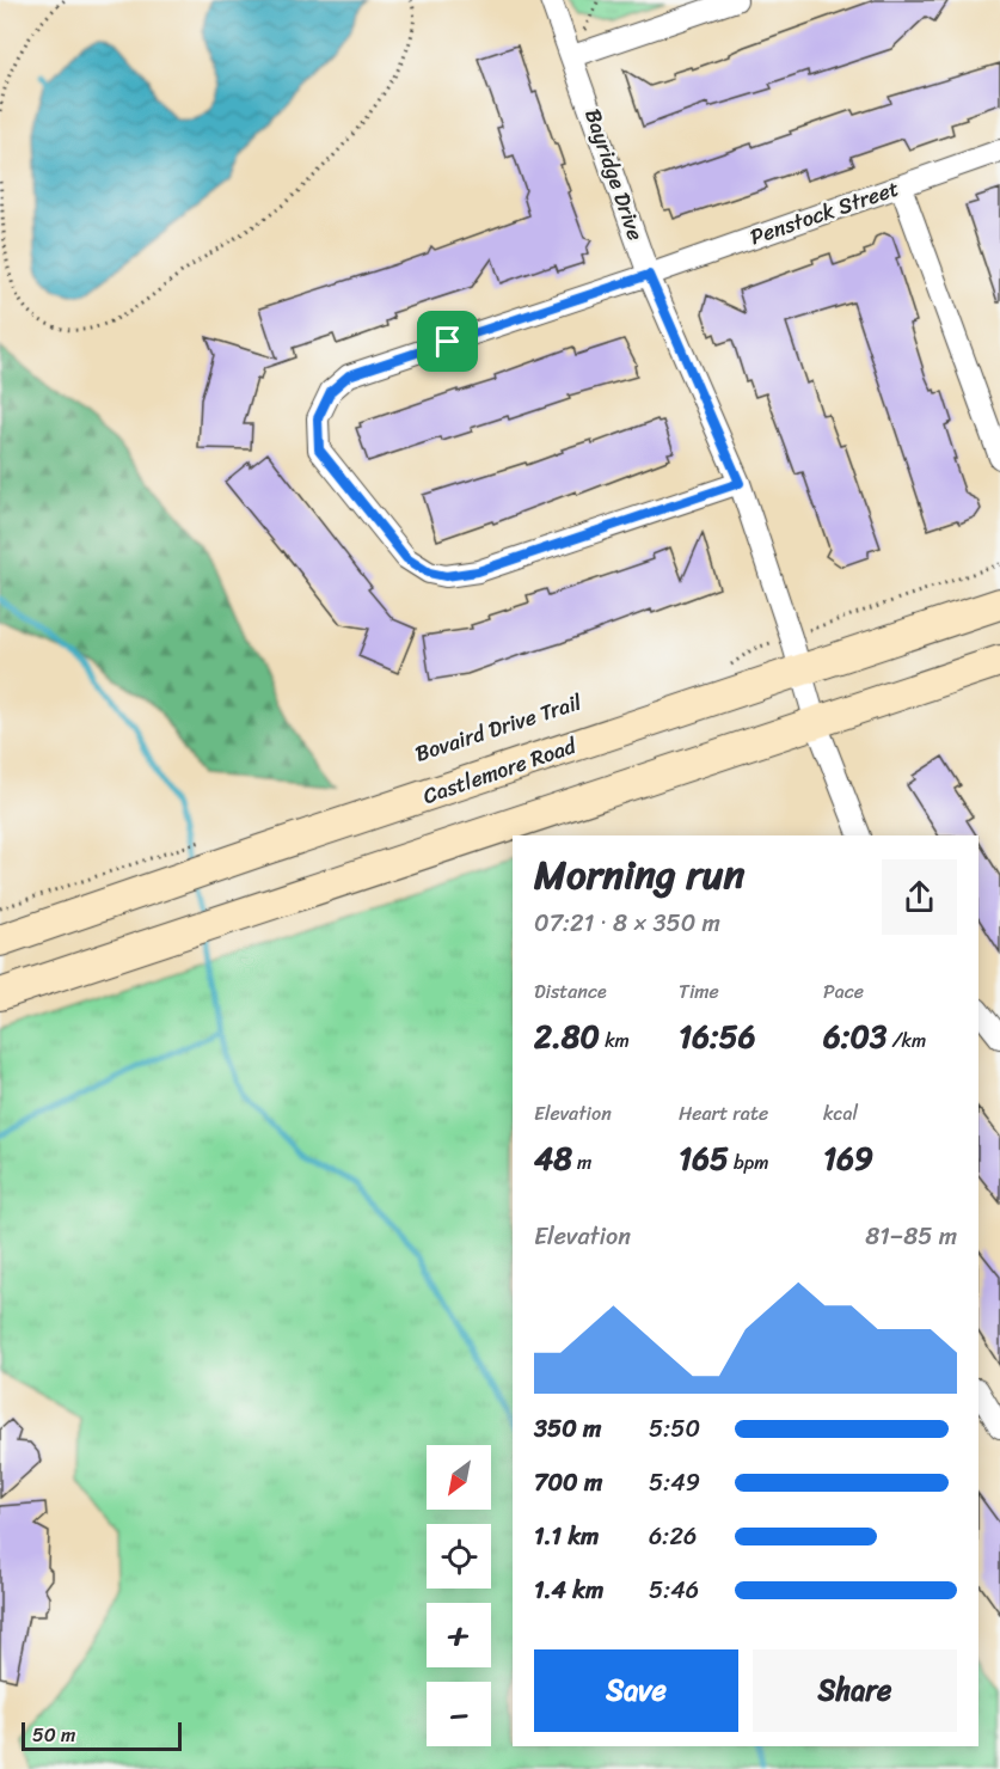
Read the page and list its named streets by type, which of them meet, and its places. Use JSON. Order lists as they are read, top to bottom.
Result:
{
  "streets": {
    "main road": ["Castlemore Road"],
    "street": ["Bayridge Drive", "Penstock Street"]
  },
  "crossings": [
    ["Bayridge Drive", "Penstock Street"],
    ["Bayridge Drive", "Castlemore Road"]
  ],
  "scale_bar": "50 m",
  "north": "bottom left",
  "page": {
    "heading": ["Morning run", "07:21 · 8 × 350 m"],
    "stats": [
      ["Distance", "2.80 km"],
      ["Time", "16:56"],
      ["Pace", "6:03 /km"],
      ["Elevation", "48 m"],
      ["Heart rate", "165 bpm"],
      ["kcal", "169"]
    ],
    "chart": ["Elevation", "81–85 m"],
    "list": [
      {
        "name": "350 m",
        "note": "5:50"
      },
      {
        "name": "700 m",
        "note": "5:49"
      },
      {
        "name": "1.1 km",
        "note": "6:26"
      },
      {
        "name": "1.4 km",
        "note": "5:46"
      }
    ],
    "map_buttons": ["+", "−"],
    "buttons": ["Save", "Share"],
    "scale": "50 m"
  }
}
